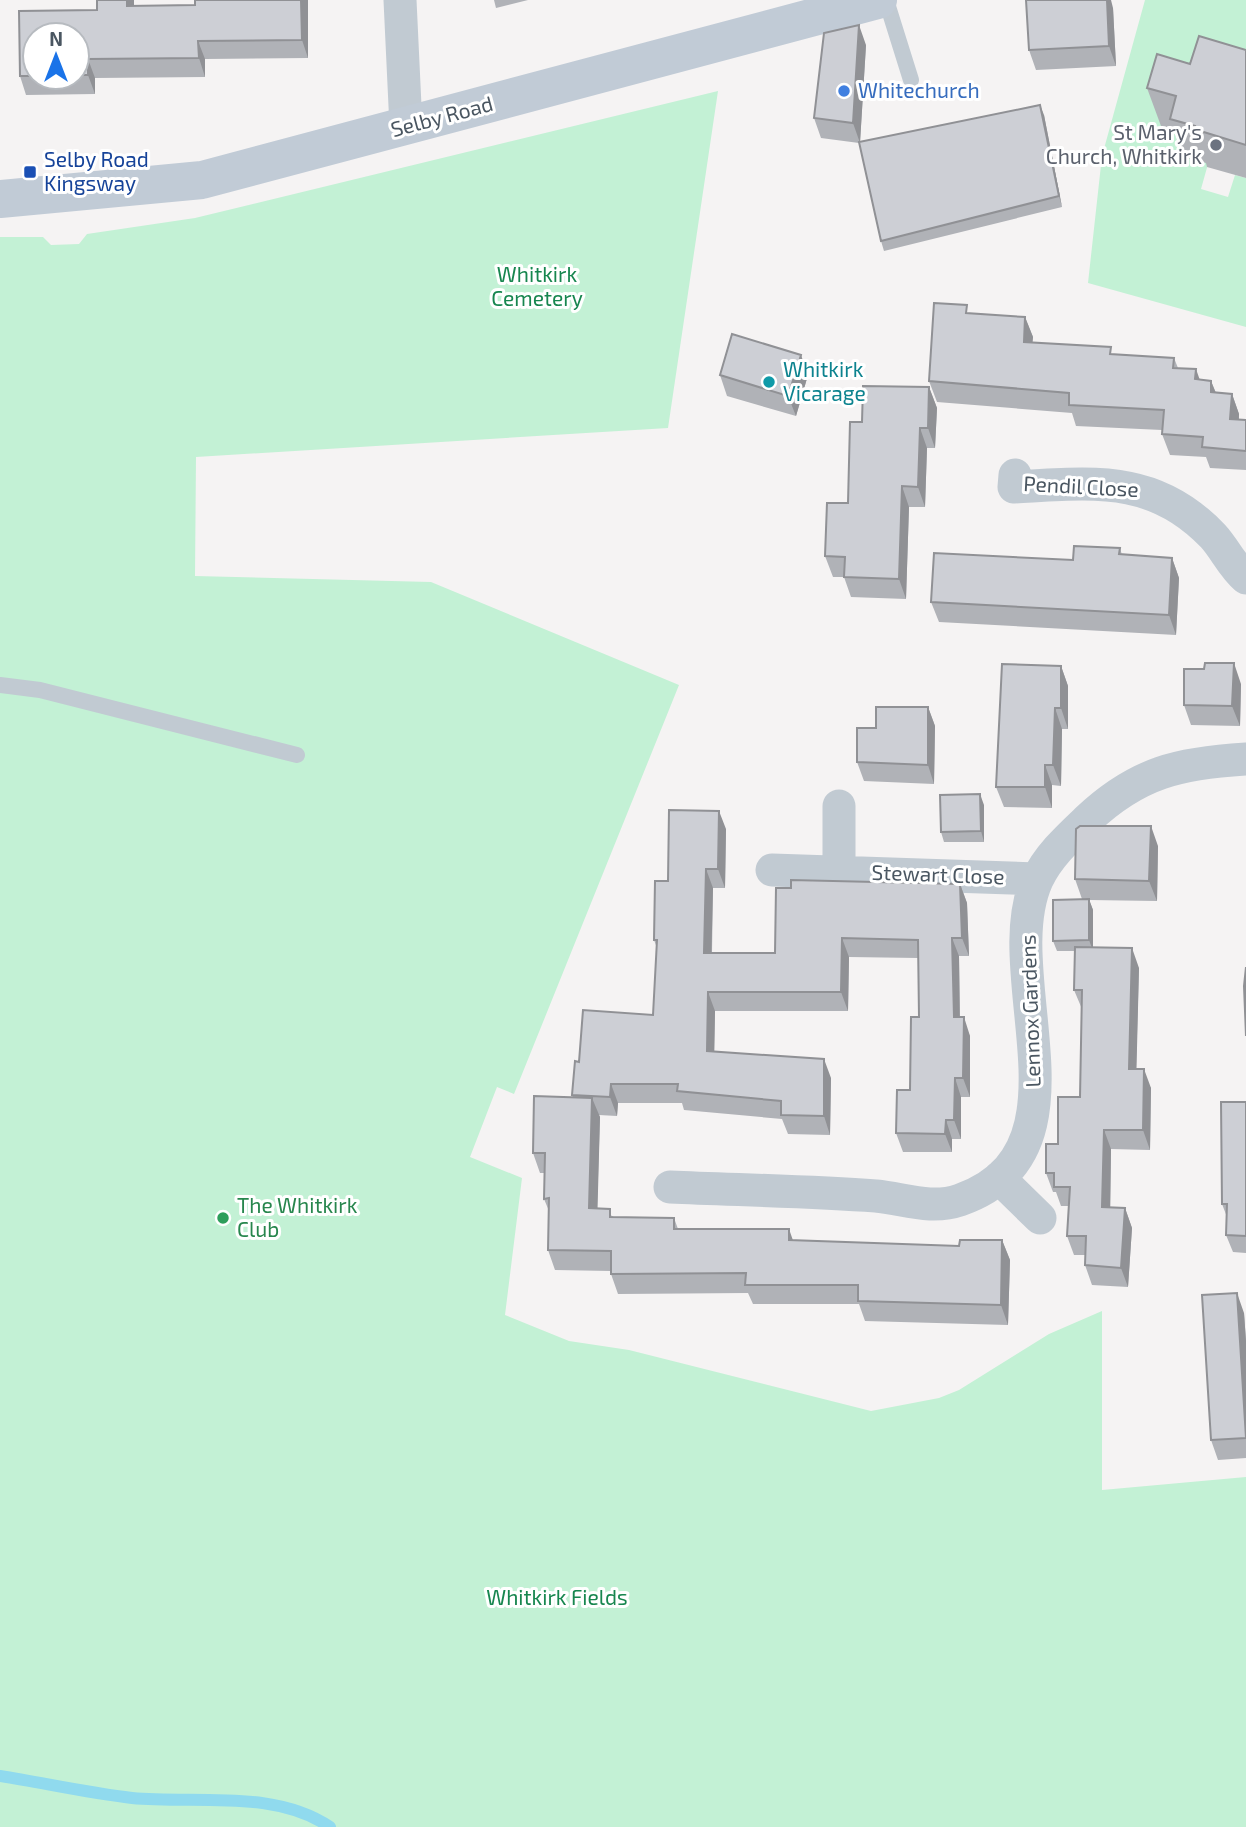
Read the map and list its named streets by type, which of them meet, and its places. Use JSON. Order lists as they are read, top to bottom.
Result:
{
  "streets": {
    "main road": ["Selby Road"],
    "street": ["Pendil Close", "Stewart Close", "Lennox Gardens"]
  },
  "crossings": [
    ["Stewart Close", "Lennox Gardens"]
  ],
  "parks": ["Whitkirk Cemetery", "Whitkirk Fields"],
  "places": {
    "other": [
      "Whitechurch",
      "St Mary's Church, Whitkirk",
      "Whitkirk Vicarage",
      "The Whitkirk Club"
    ],
    "transit": ["Selby Road Kingsway"]
  },
  "north": "top"
}
